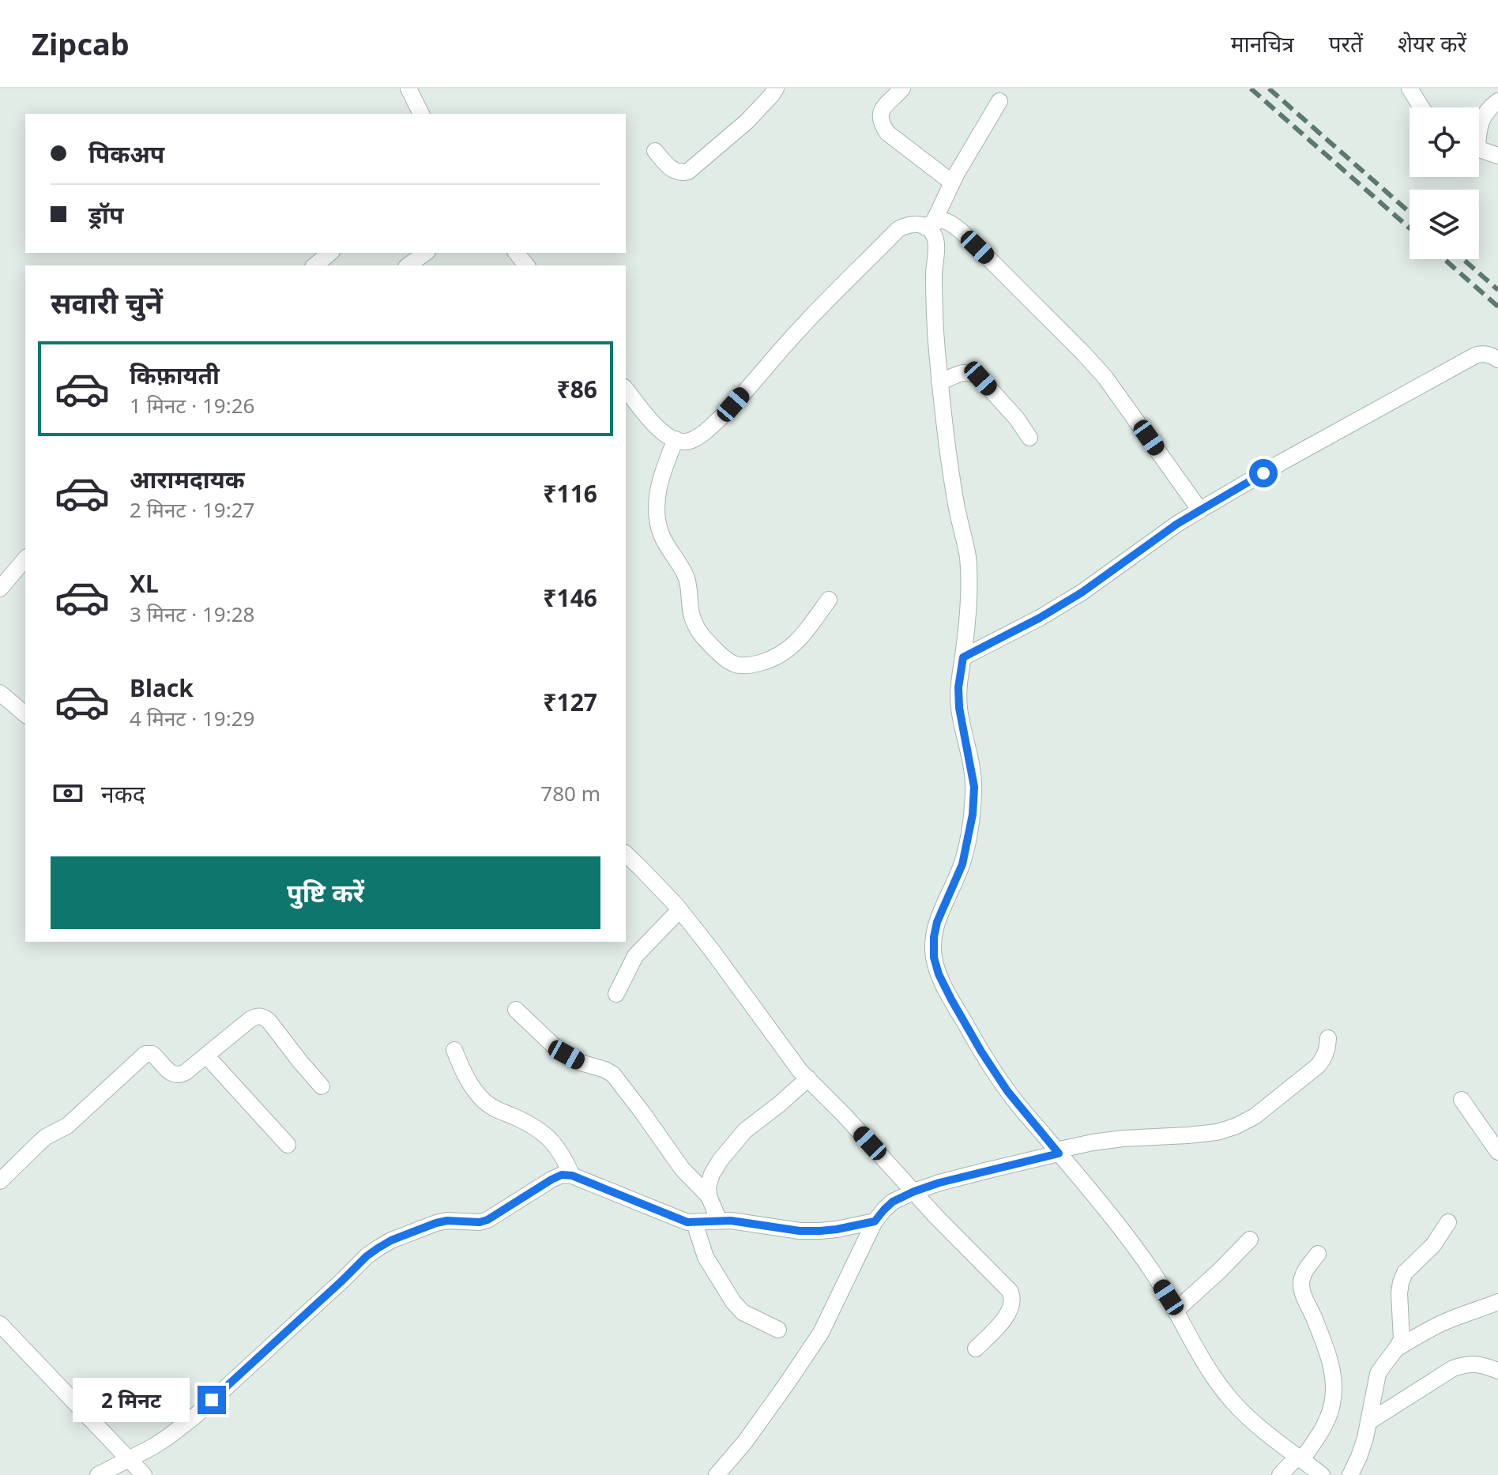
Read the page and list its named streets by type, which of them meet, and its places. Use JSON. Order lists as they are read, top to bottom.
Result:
{
  "page": {
    "header": "Zipcab",
    "nav": ["मानचित्र", "परतें", "शेयर करें"],
    "banner": ["पिकअप", "ड्रॉप"],
    "heading": "सवारी चुनें",
    "list": [
      {
        "name": "किफ़ायती",
        "note": "1 मिनट · 19:26",
        "value": "₹86"
      },
      {
        "name": "आरामदायक",
        "note": "2 मिनट · 19:27",
        "value": "₹116"
      },
      {
        "name": "XL",
        "note": "3 मिनट · 19:28",
        "value": "₹146"
      },
      {
        "name": "Black",
        "note": "4 मिनट · 19:29",
        "value": "₹127"
      }
    ],
    "pay": ["नकद", "780 m"],
    "buttons": "पुष्टि करें",
    "bubble": "2 मिनट"
  }
}
